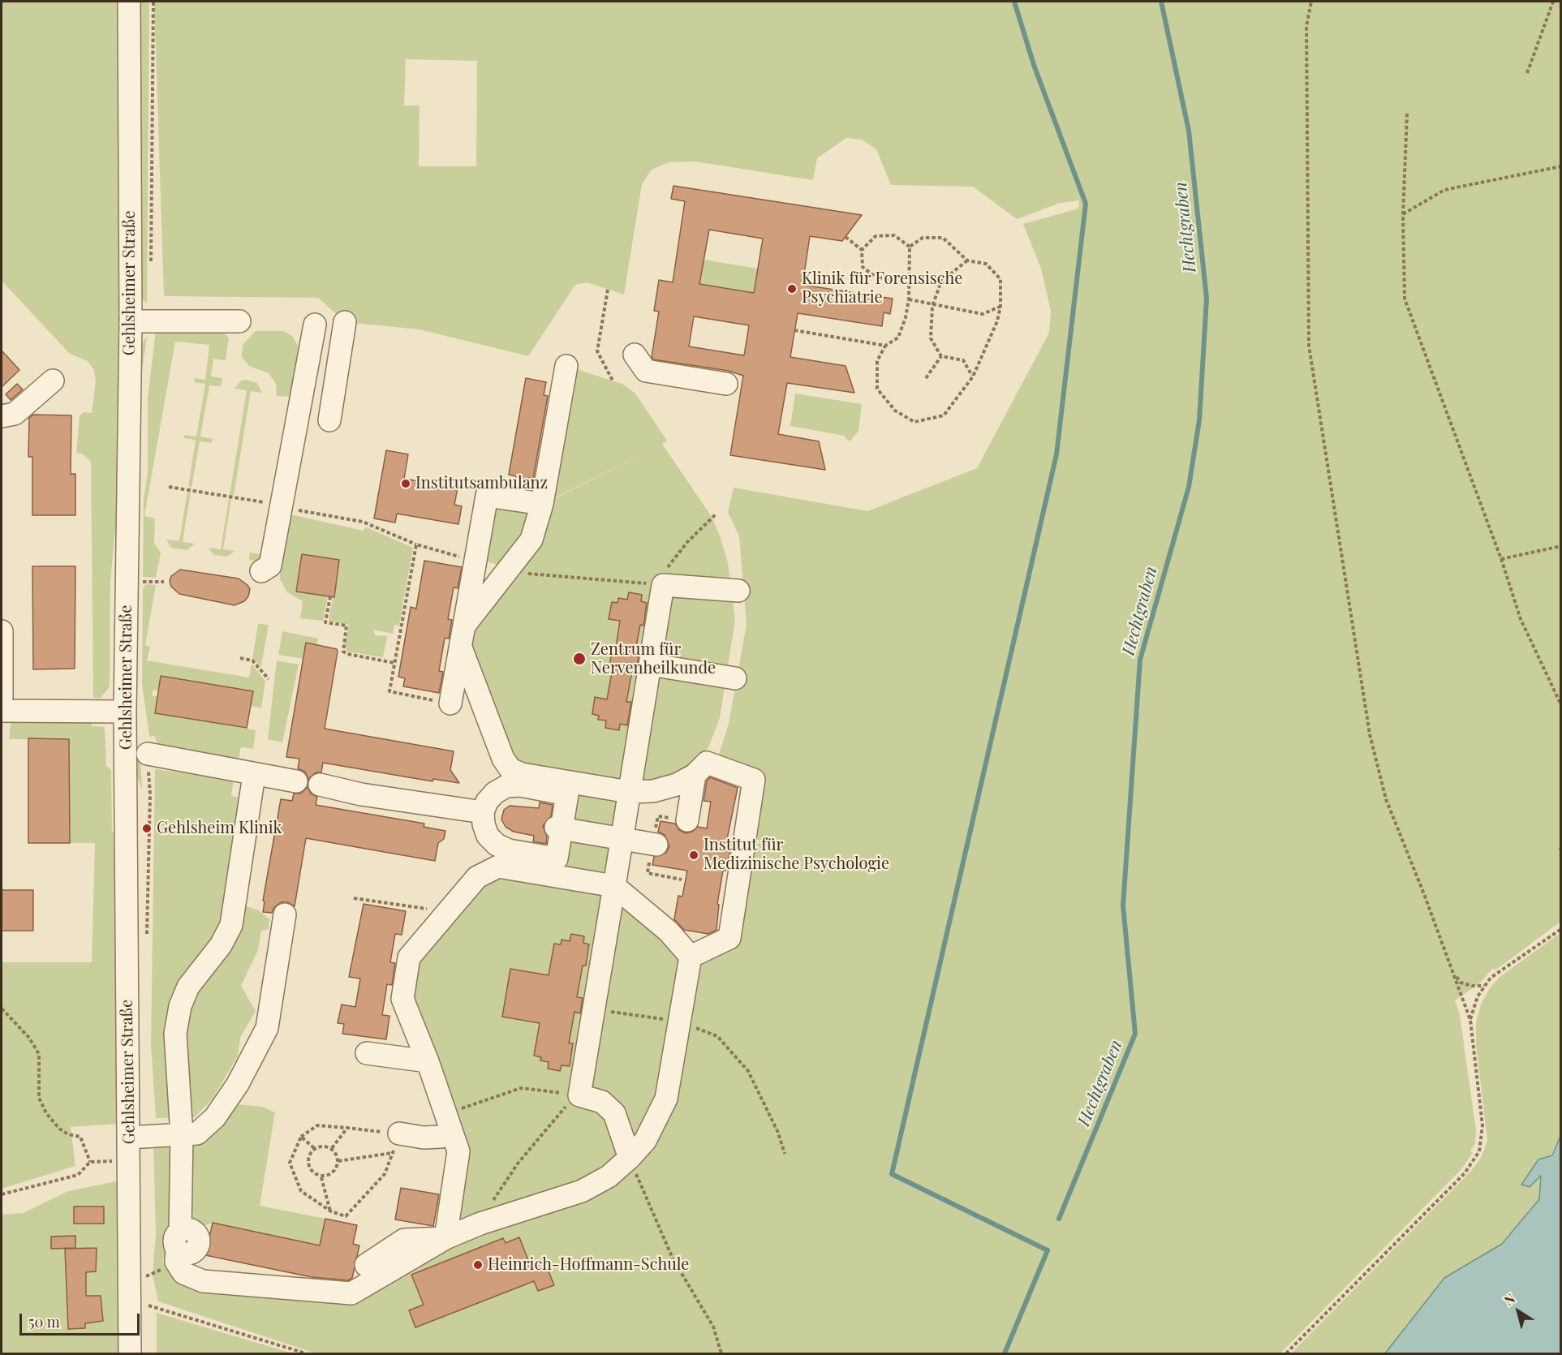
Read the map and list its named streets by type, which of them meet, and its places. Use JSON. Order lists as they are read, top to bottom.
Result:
{
  "streets": {
    "street": ["Gehlsheimer Straße"]
  },
  "water": ["Hechtgraben"],
  "places": [
    "Klinik für Forensische Psychiatrie",
    "Institutsambulanz",
    "Zentrum für Nervenheilkunde",
    "Gehlsheim Klinik",
    "Institut für Medizinische Psychologie",
    "Heinrich-Hoffmann-Schule"
  ],
  "scale_bar": "50 m",
  "north": "top left"
}
